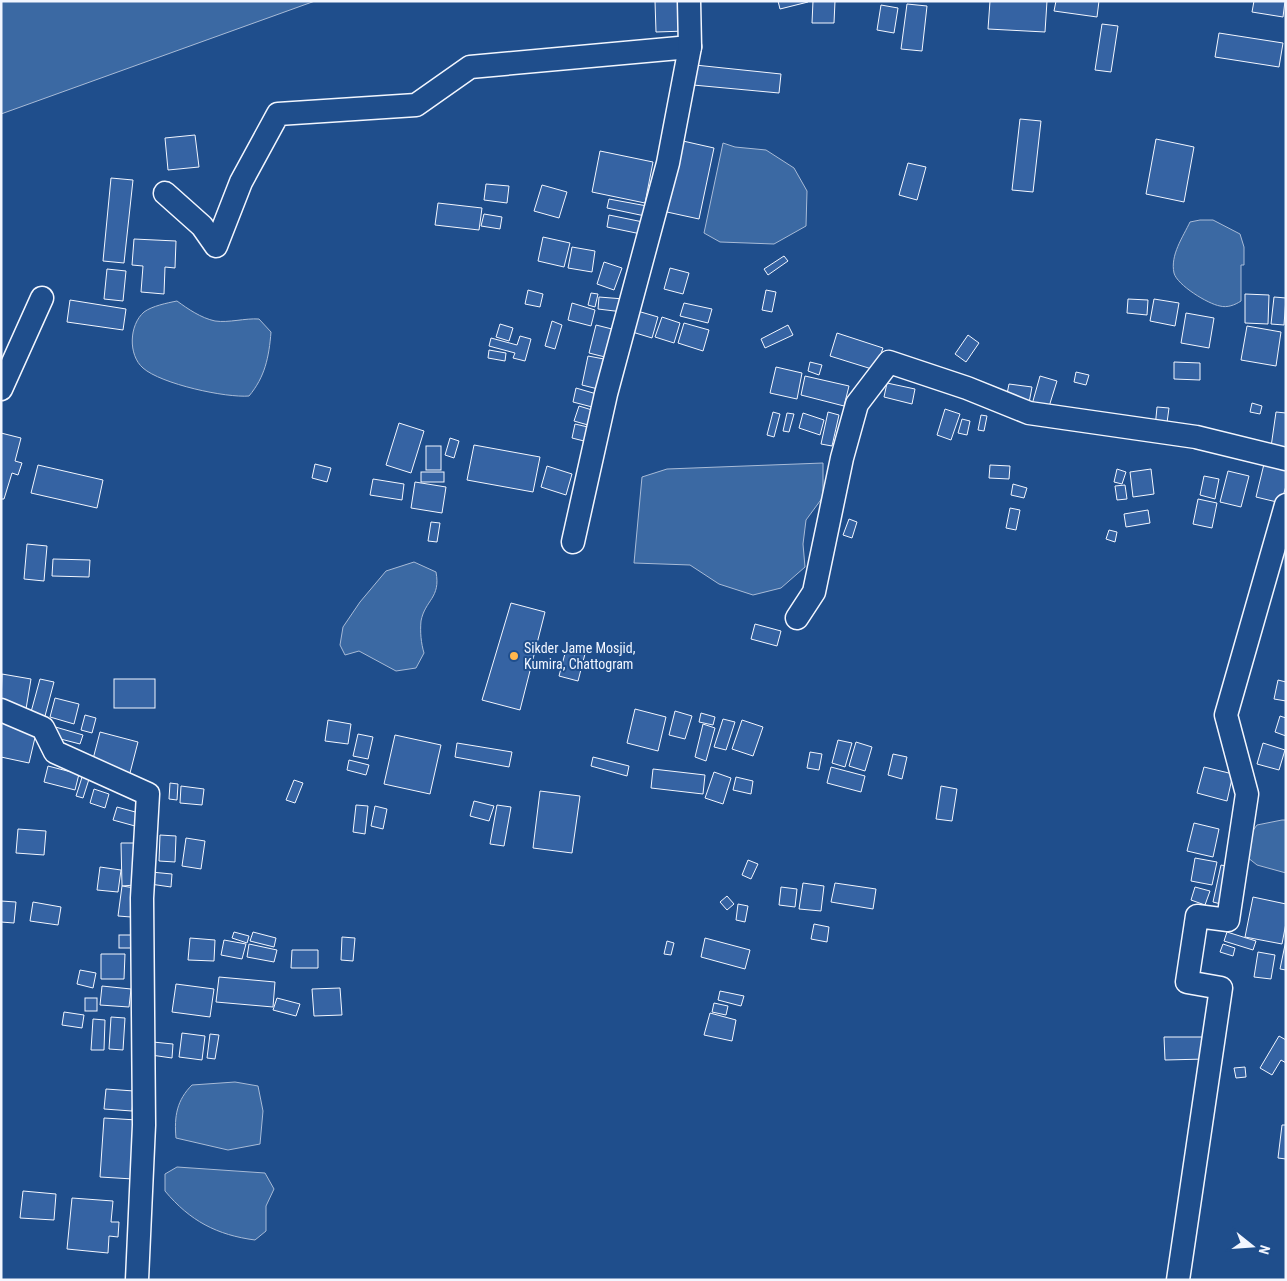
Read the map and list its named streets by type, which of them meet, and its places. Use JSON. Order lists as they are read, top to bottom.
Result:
{
  "places": ["Sikder Jame Mosjid, Kumira, Chattogram"],
  "north": "right"
}
